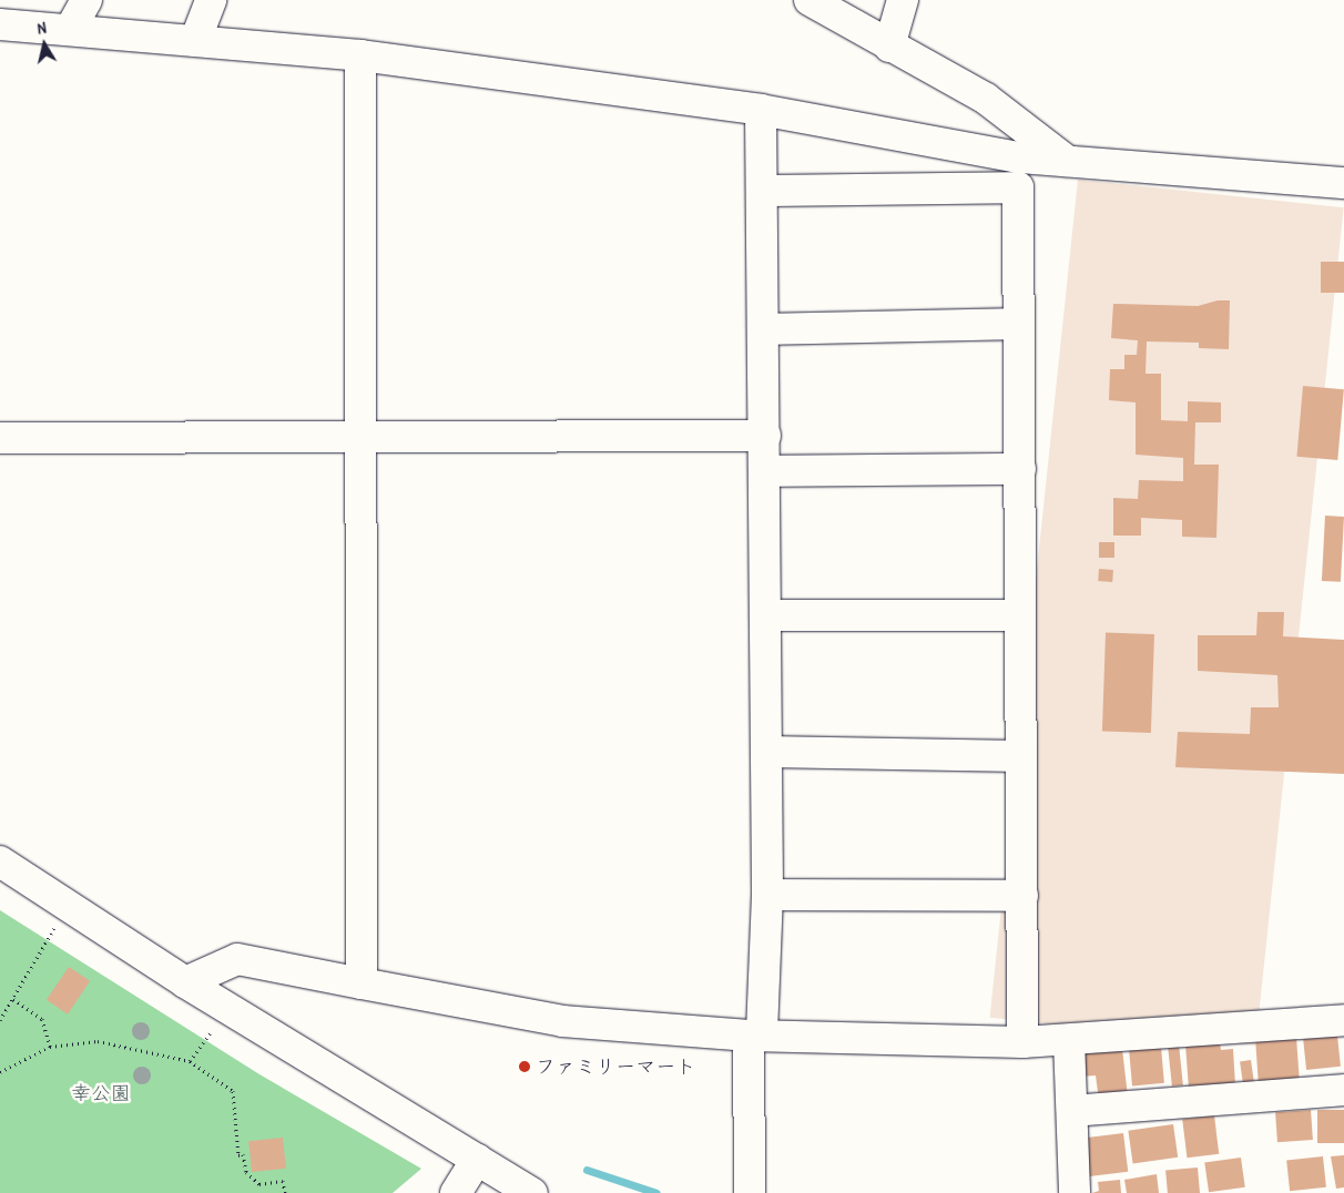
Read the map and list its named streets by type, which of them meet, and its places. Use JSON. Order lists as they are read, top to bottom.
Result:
{
  "parks": ["幸公園"],
  "places": ["ファミリーマート"],
  "north": "top"
}
